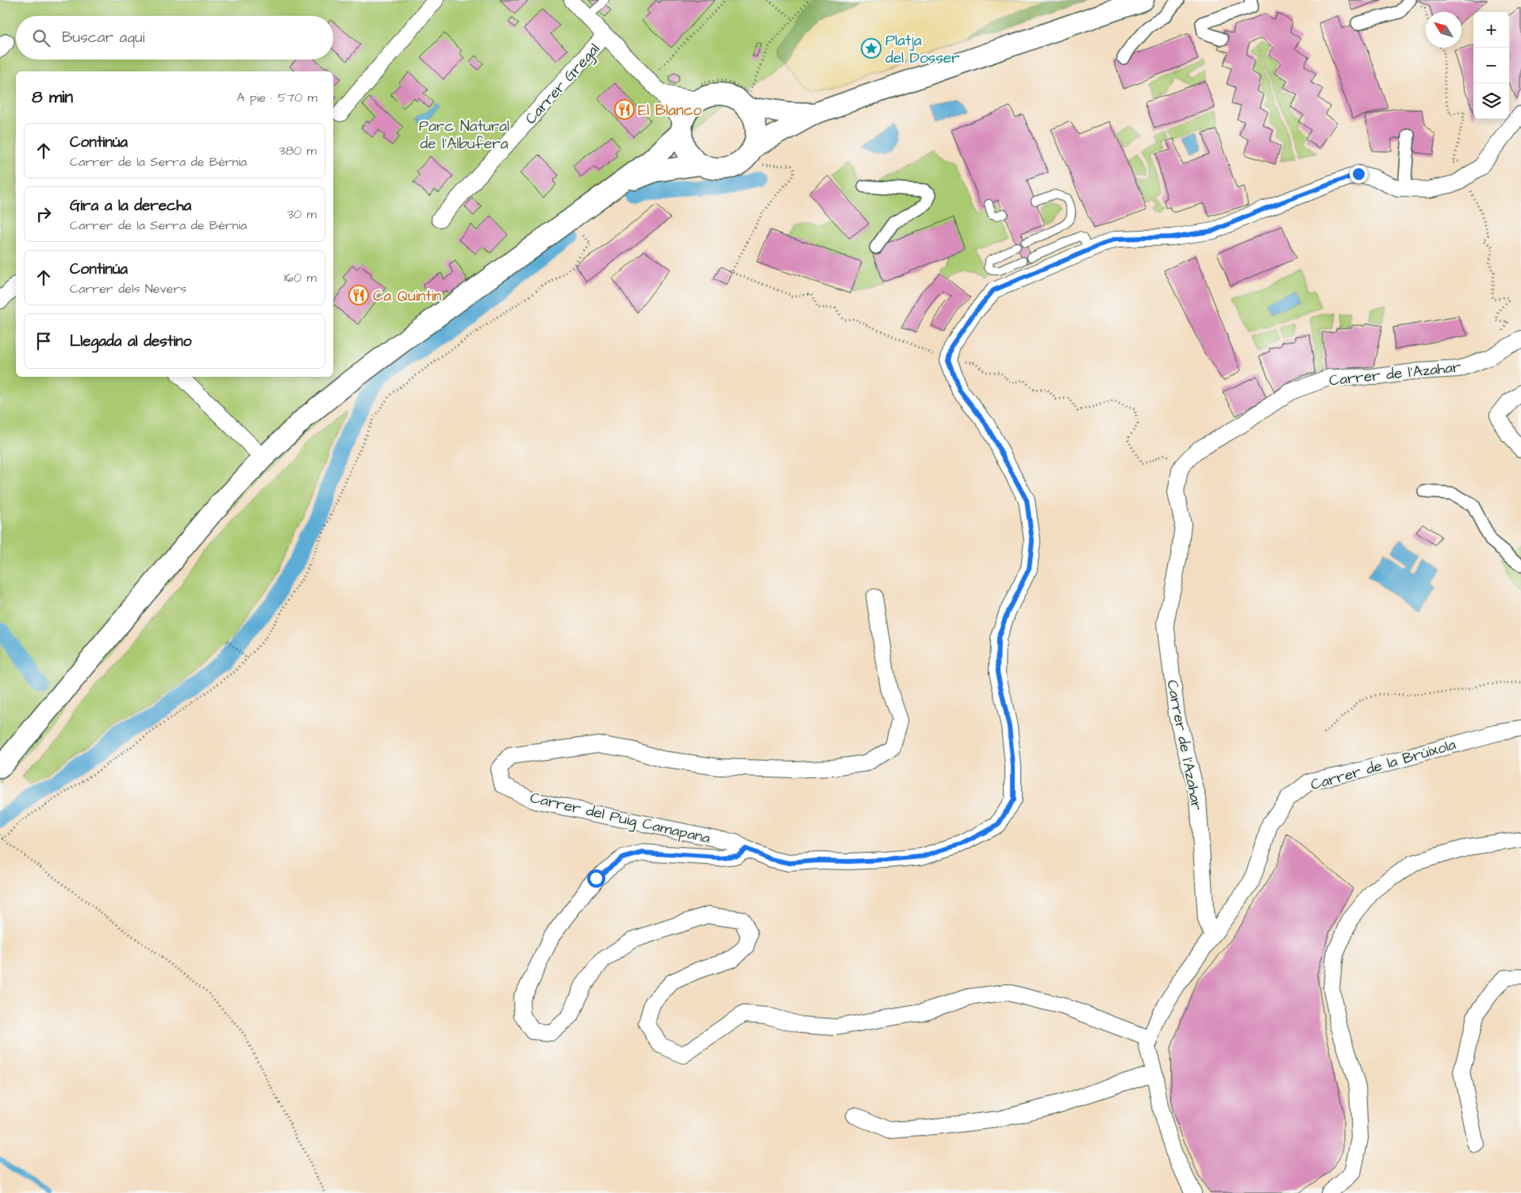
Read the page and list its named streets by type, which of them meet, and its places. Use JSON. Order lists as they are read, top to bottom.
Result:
{
  "streets": {
    "street": [
      "Carrer Gregal",
      "Carrer de l'Azahar",
      "Carrer de la Brúixola",
      "Carrer del Puig Camapana"
    ]
  },
  "crossings": [
    ["Carrer de l'Azahar", "Carrer de la Brúixola"]
  ],
  "parks": ["Parc Natural de l'Albufera"],
  "places": {
    "place": ["Platja del Dosser"],
    "restaurant": ["El Blanco", "Ca Quintin"]
  },
  "north": "top left",
  "page": {
    "map_buttons": ["+", "−"],
    "search": "Buscar aquí",
    "heading": ["8 min", "A pie · 570 m"],
    "list": [
      ["Continúa", "Carrer de la Serra de Bèrnia", "380 m"],
      ["Gira a la derecha", "Carrer de la Serra de Bèrnia", "30 m"],
      ["Continúa", "Carrer dels Nevers", "160 m"],
      "Llegada al destino"
    ]
  }
}
